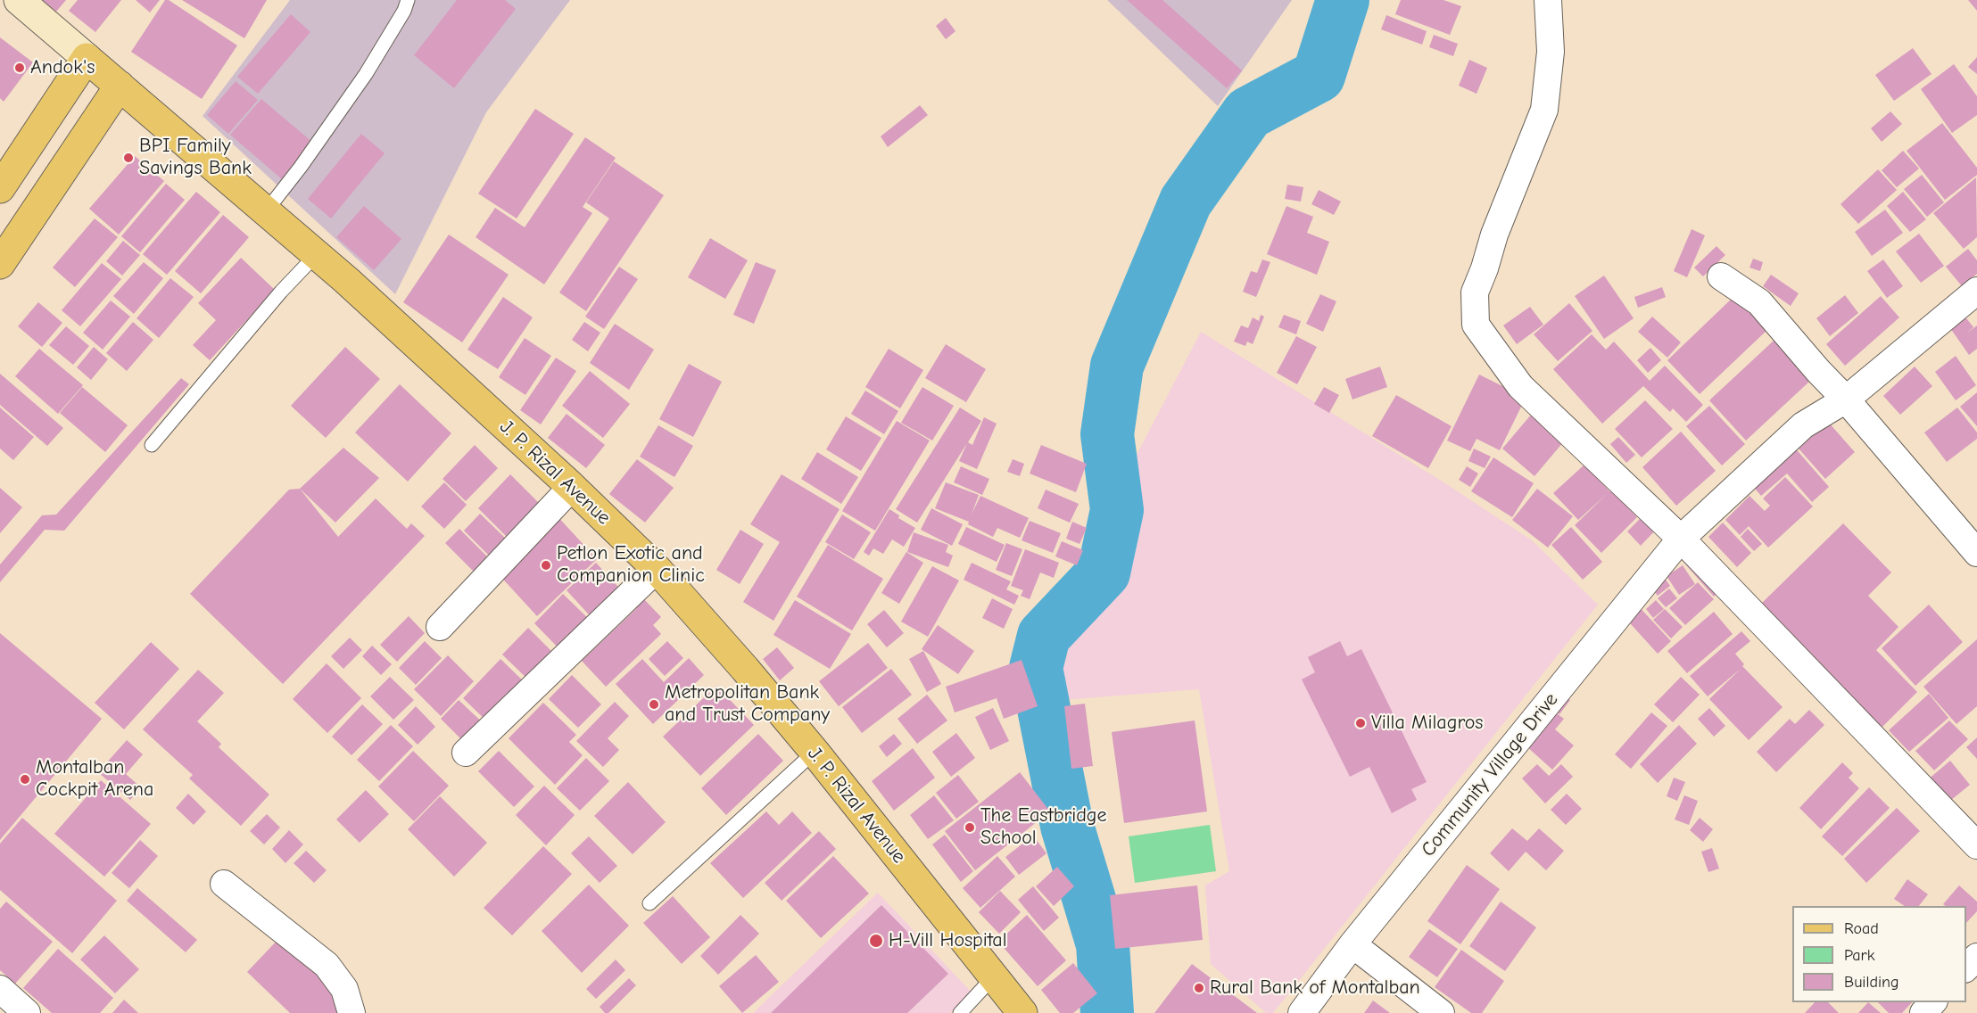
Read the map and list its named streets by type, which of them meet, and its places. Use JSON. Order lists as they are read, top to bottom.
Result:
{
  "streets": {
    "main road": ["J. P. Rizal Avenue"],
    "street": ["Community Village Drive"]
  },
  "places": [
    "Andok's",
    "BPI Family Savings Bank",
    "Petlon Exotic and Companion Clinic",
    "Metropolitan Bank and Trust Company",
    "Villa Milagros",
    "Montalban Cockpit Arena",
    "The Eastbridge School",
    "H-Vill Hospital",
    "Rural Bank of Montalban"
  ],
  "legend": ["Road", "Park", "Building"]
}
